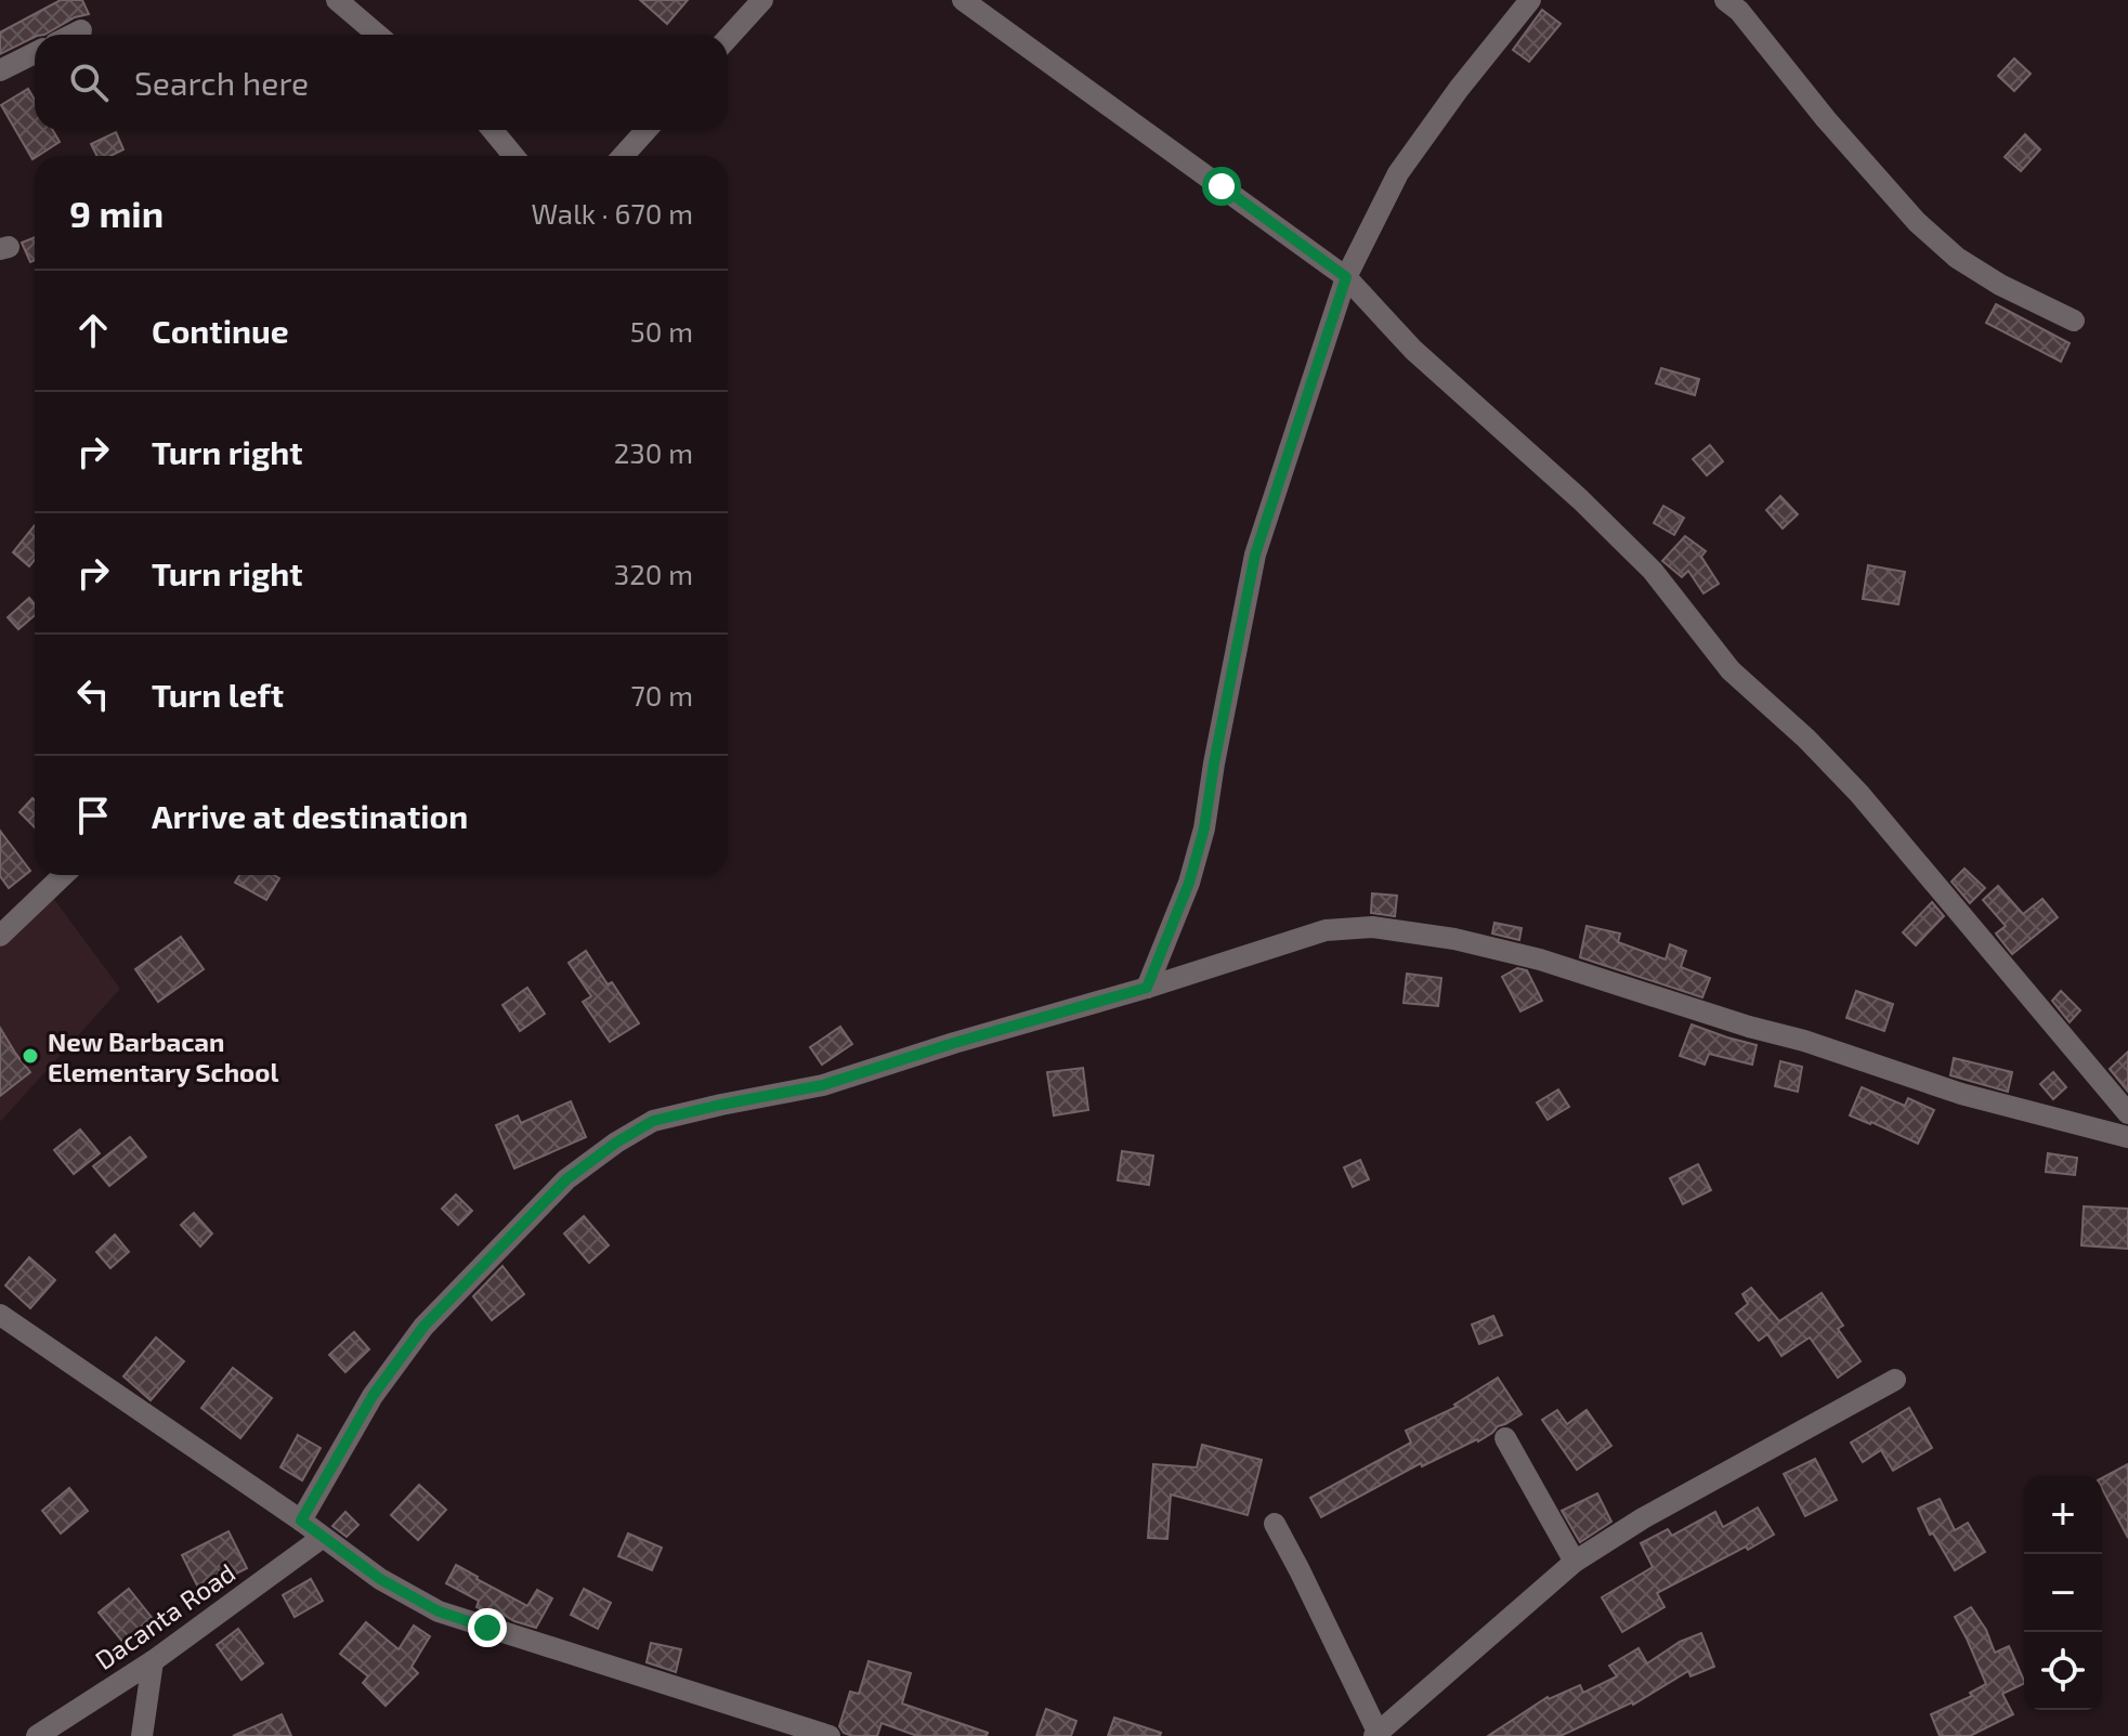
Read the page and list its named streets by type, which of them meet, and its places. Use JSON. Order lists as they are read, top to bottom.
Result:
{
  "streets": {
    "street": ["Dacanta Road"]
  },
  "places": ["New Barbacan Elementary School"],
  "page": {
    "search": "Search here",
    "heading": ["9 min", "Walk · 670 m"],
    "list": [
      ["Continue", "50 m"],
      ["Turn right", "230 m"],
      ["Turn right", "320 m"],
      ["Turn left", "70 m"],
      "Arrive at destination"
    ],
    "map_buttons": ["+", "−"]
  }
}
